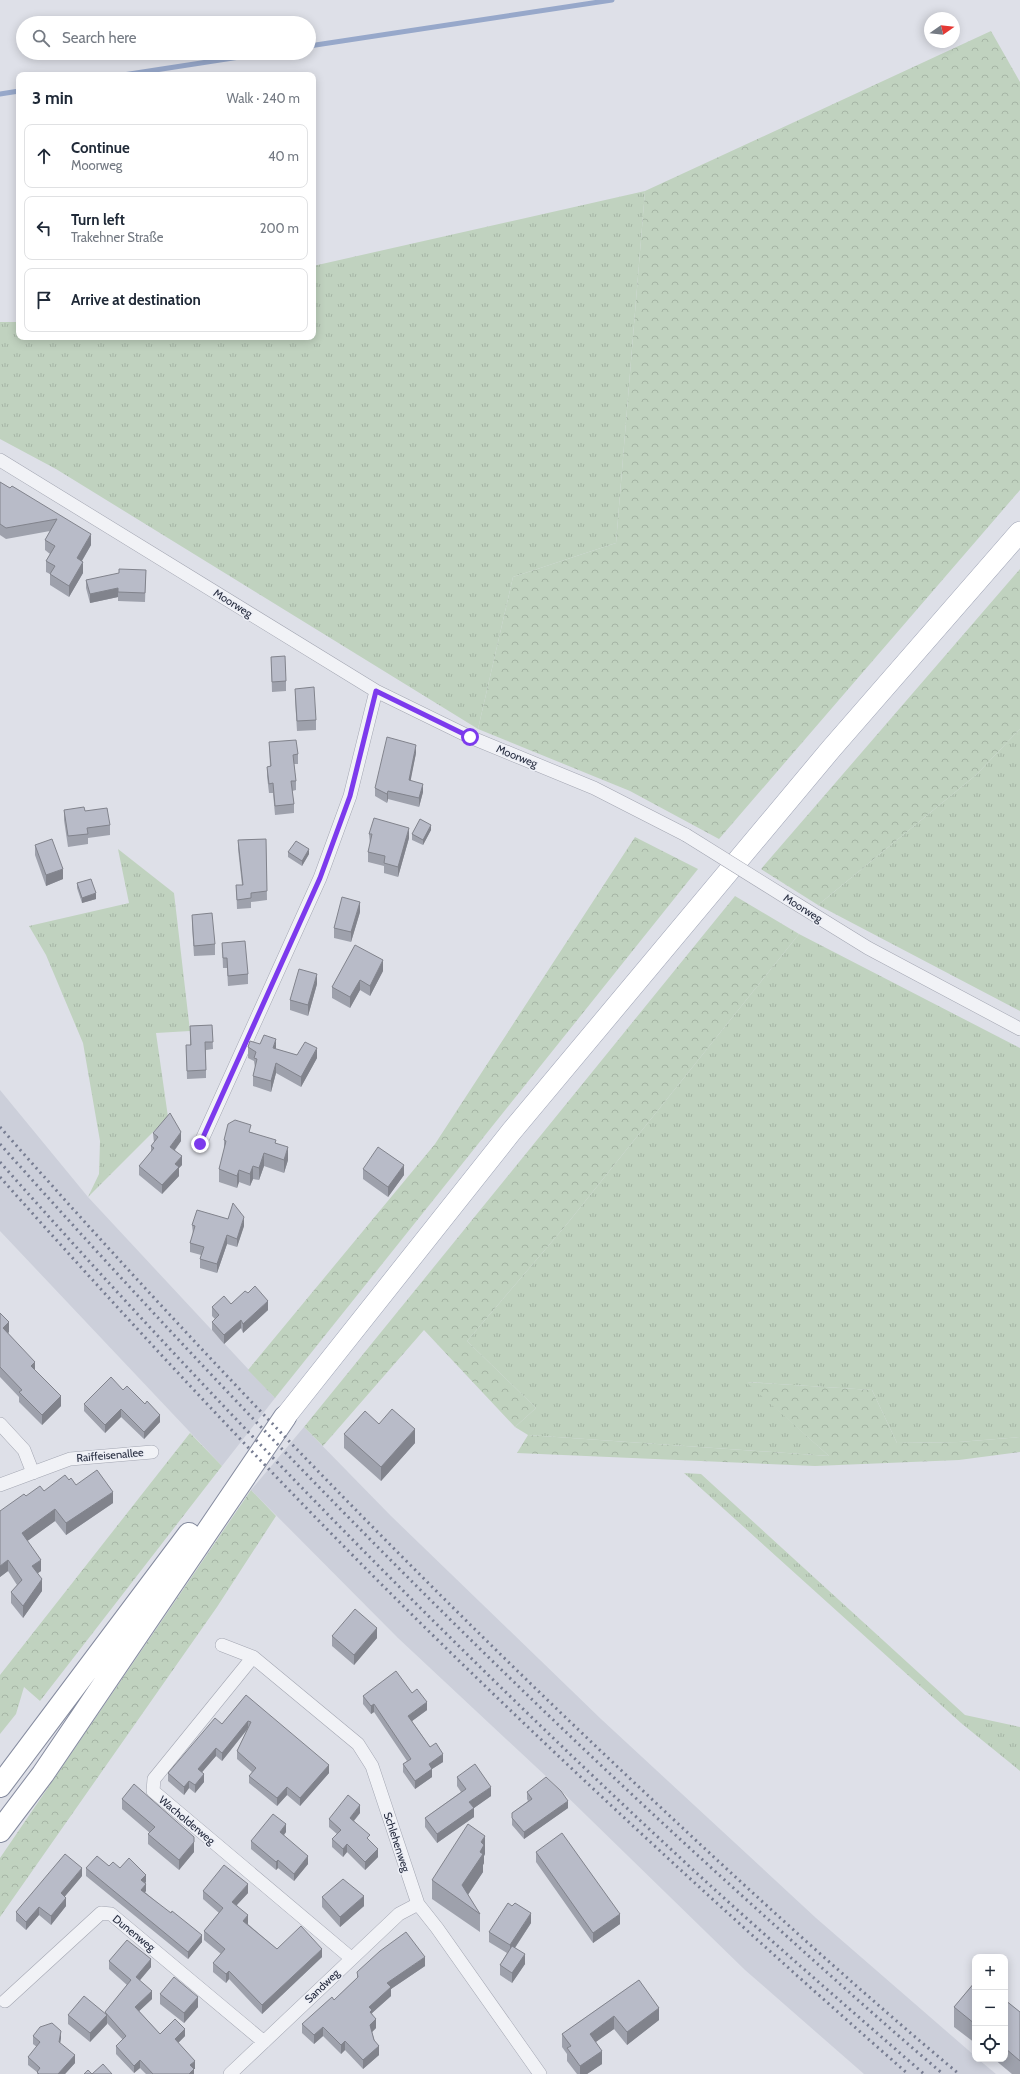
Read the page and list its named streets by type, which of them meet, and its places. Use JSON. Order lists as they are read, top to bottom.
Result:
{
  "streets": {
    "street": [
      "Moorweg",
      "Raiffeisenallee",
      "Wacholderweg",
      "Schlehenweg",
      "Dunenweg",
      "Sandweg"
    ]
  },
  "crossings": [
    ["Wacholderweg", "Schlehenweg"],
    ["Wacholderweg", "Sandweg"],
    ["Schlehenweg", "Sandweg"],
    ["Dunenweg", "Sandweg"]
  ],
  "north": "right",
  "page": {
    "search": "Search here",
    "heading": ["3 min", "Walk · 240 m"],
    "list": [
      ["Continue", "Moorweg", "40 m"],
      ["Turn left", "Trakehner Straße", "200 m"],
      "Arrive at destination"
    ],
    "map_buttons": ["+", "−"]
  }
}
